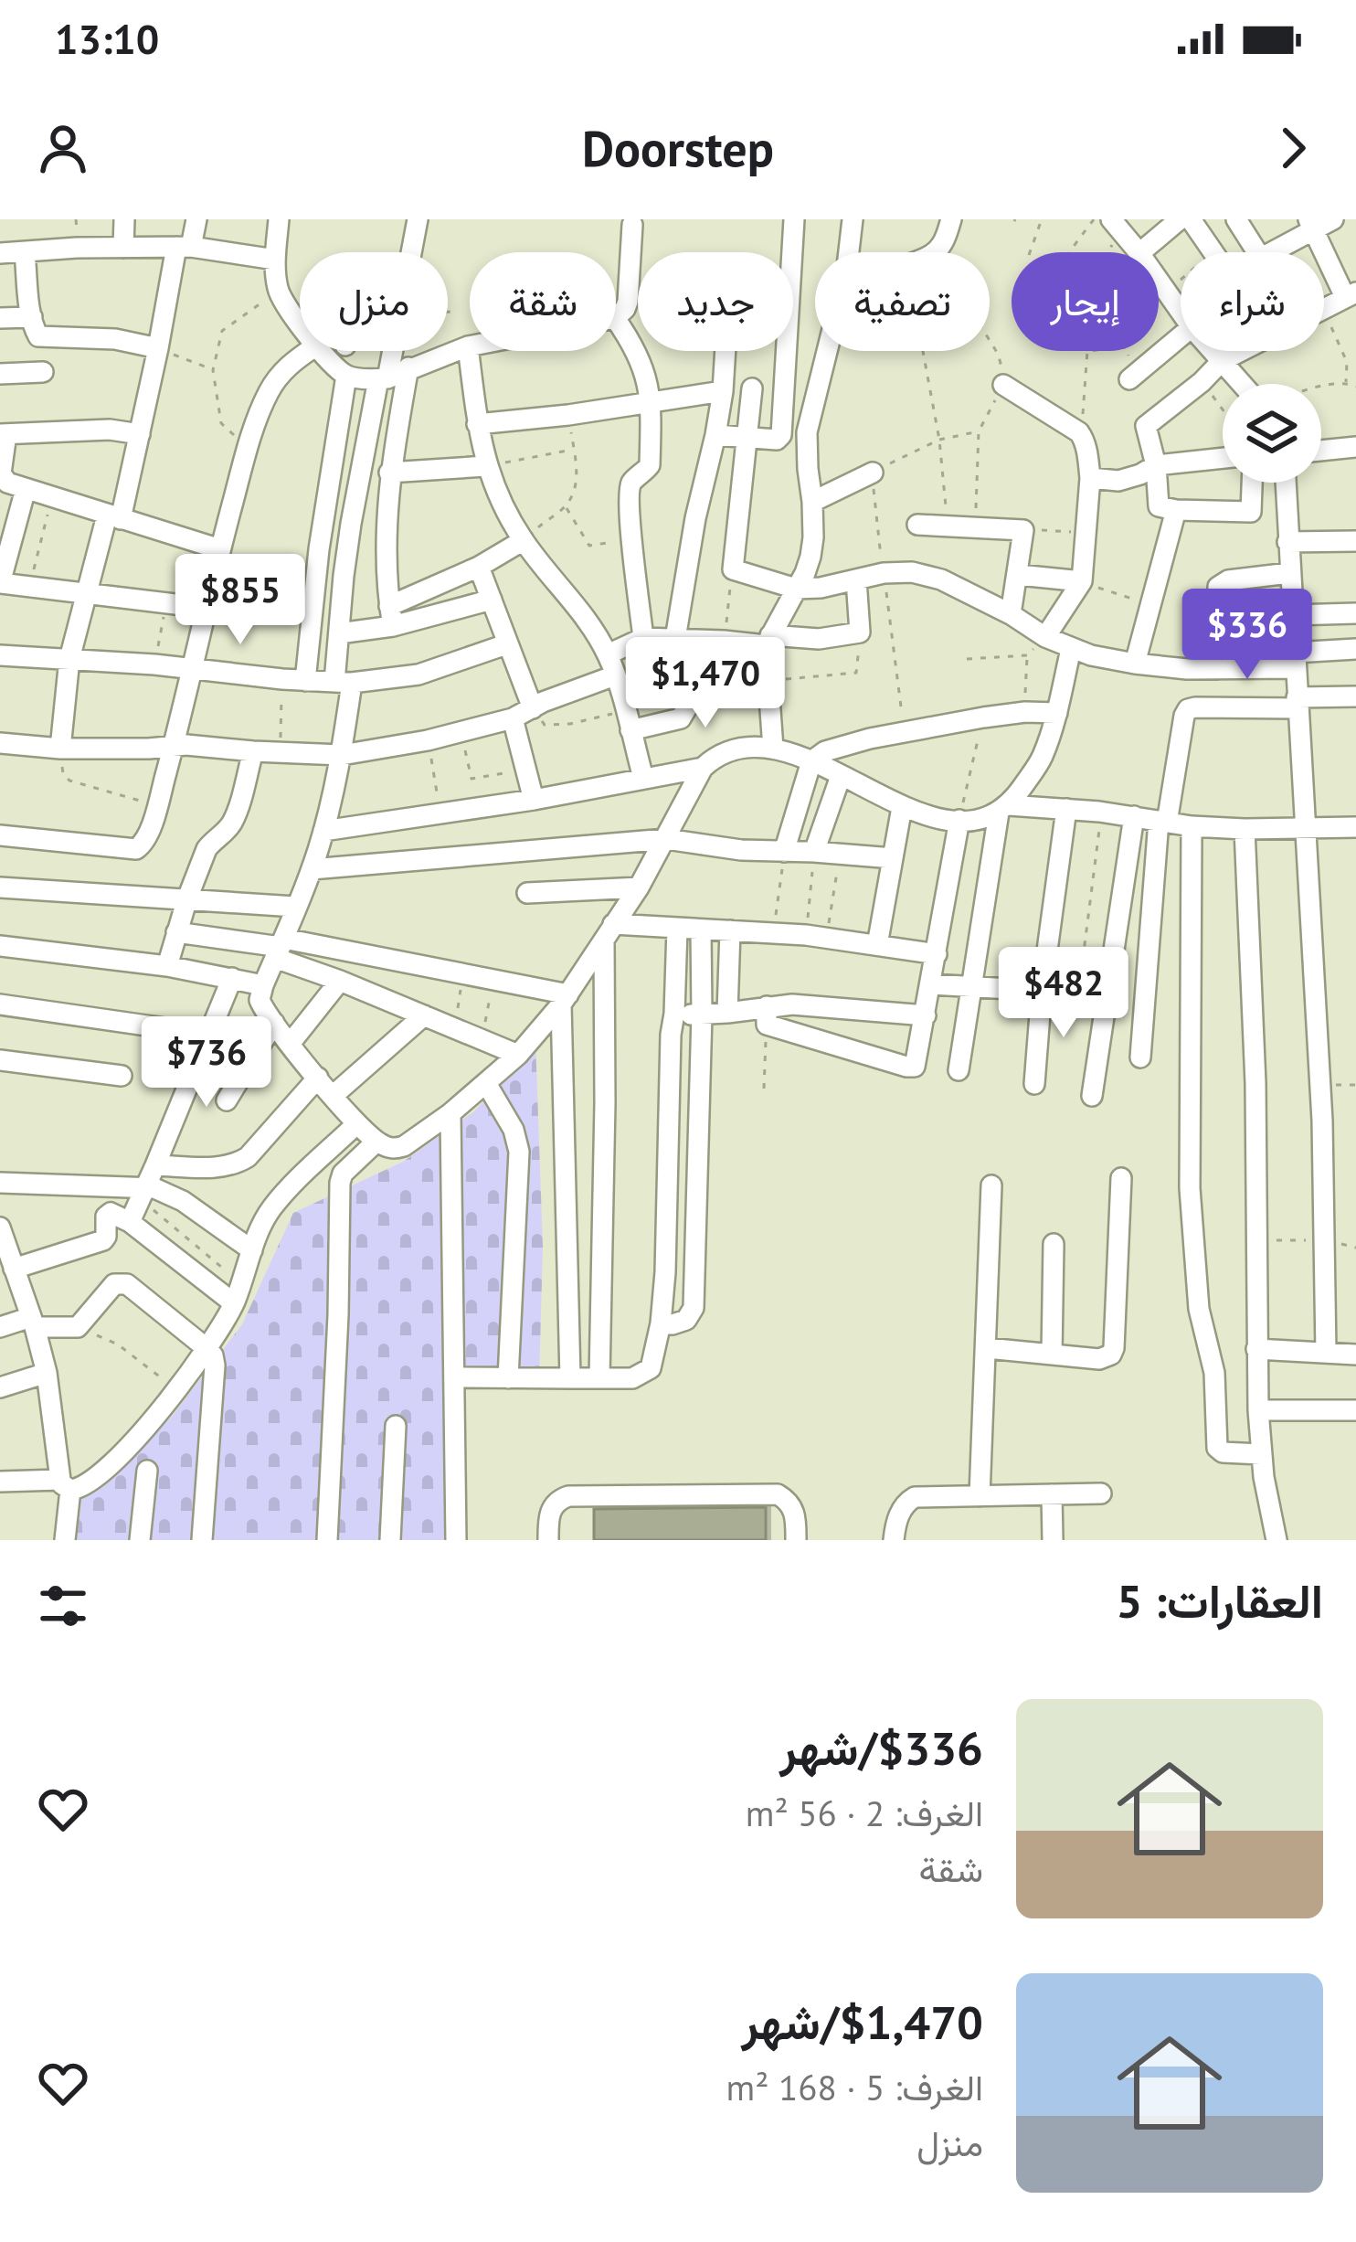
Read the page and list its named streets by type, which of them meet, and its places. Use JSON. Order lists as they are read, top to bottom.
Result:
{
  "page": {
    "status": "13:10",
    "header": "Doorstep",
    "chip": [
      "شراء",
      "إيجار",
      "تصفية",
      "جديد",
      "شقة",
      "منزل"
    ],
    "price": [
      "$855",
      "$336",
      "$1,470",
      "$482",
      "$736"
    ],
    "heading": "العقارات: 5",
    "list": [
      {
        "name": "$336/شهر",
        "note": "الغرف: 2 · 56 m² · شقة"
      },
      {
        "name": "$1,470/شهر",
        "note": "الغرف: 5 · 168 m² · منزل"
      }
    ]
  }
}
